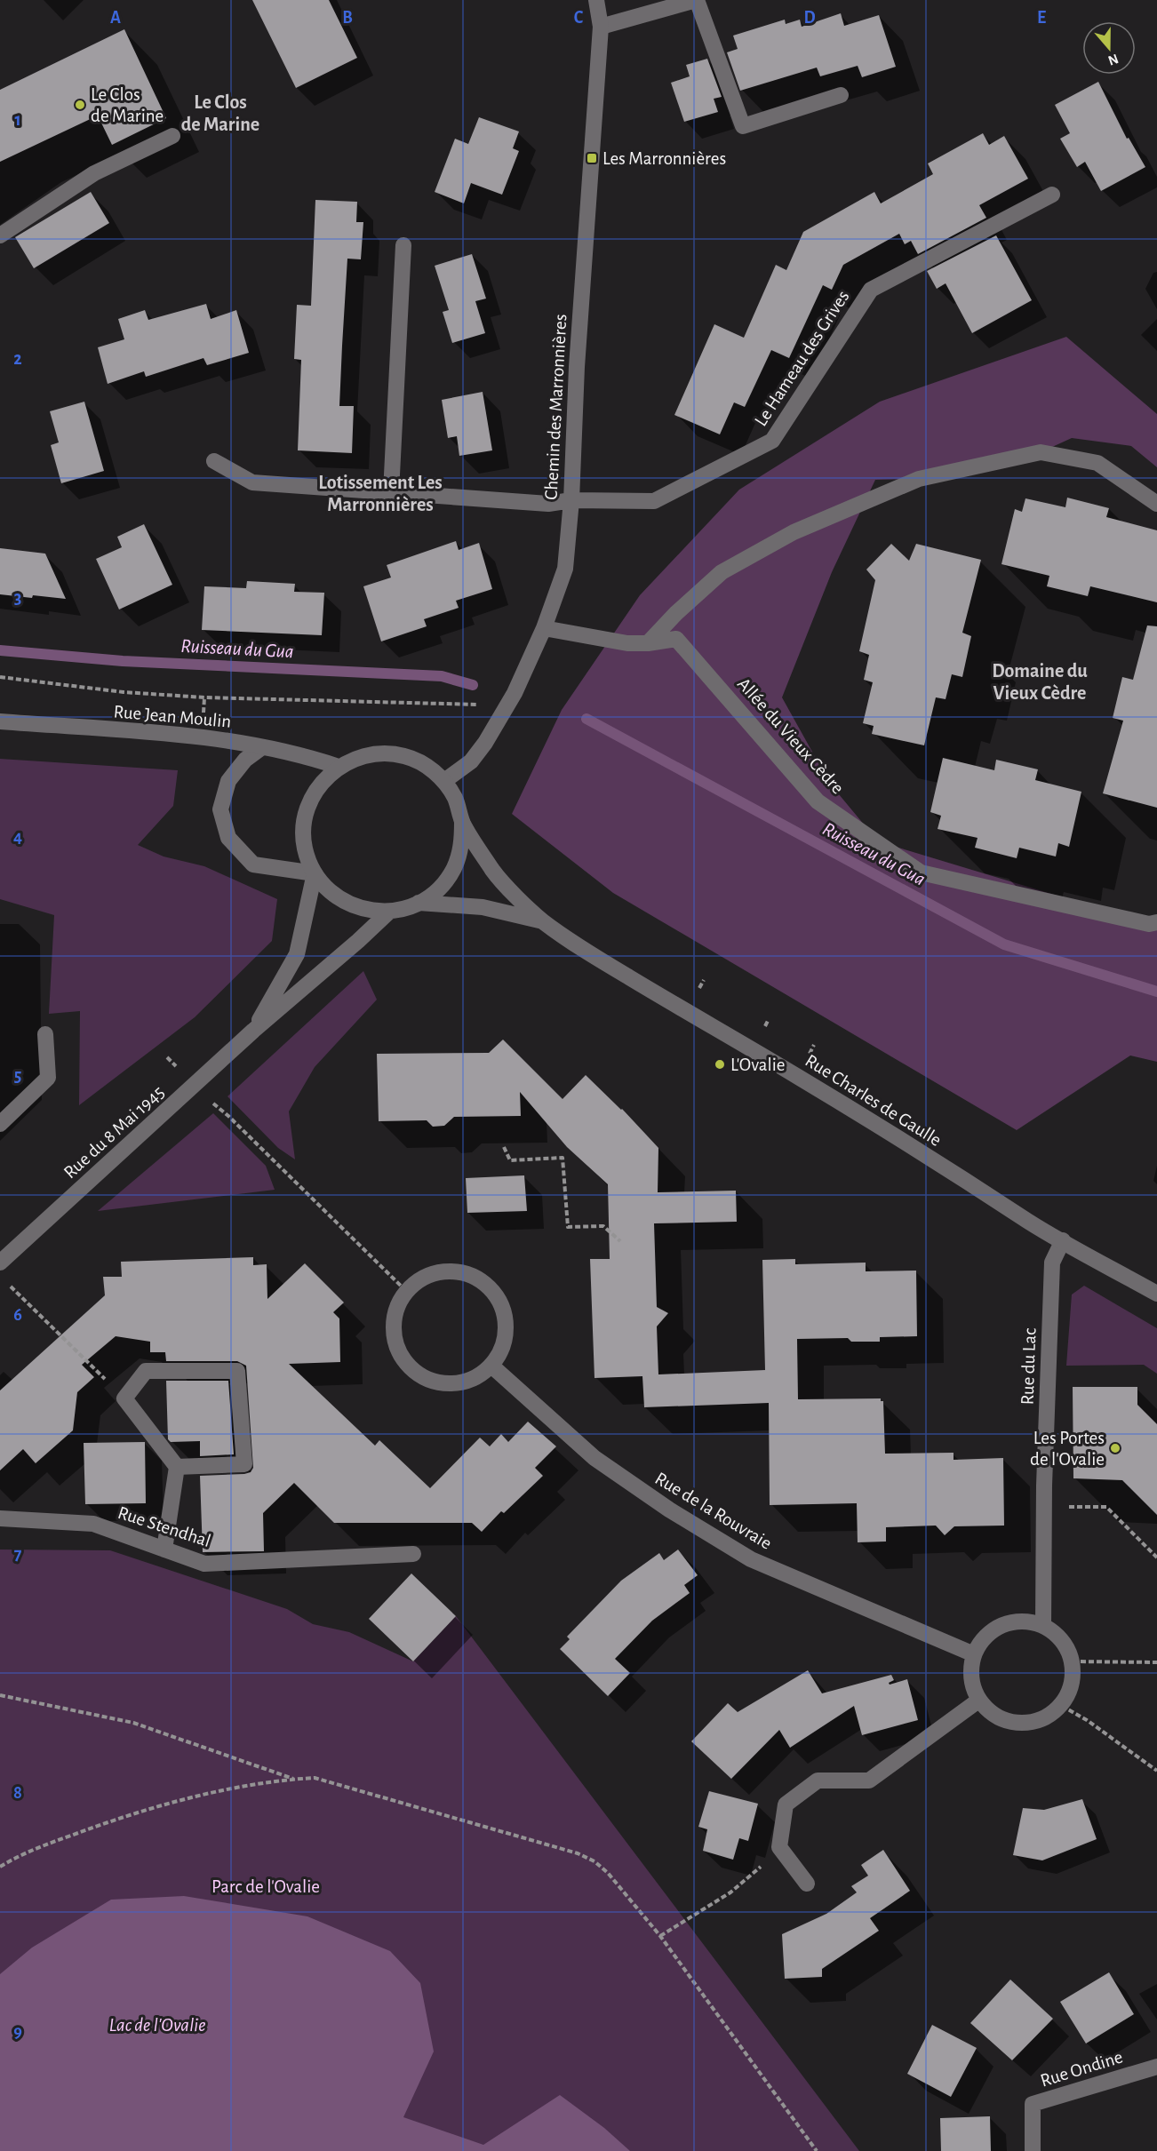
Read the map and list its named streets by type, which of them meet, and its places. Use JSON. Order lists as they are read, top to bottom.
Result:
{
  "streets": {
    "street": [
      "Le Hameau des Grives",
      "Chemin des Marronnières",
      "Rue Jean Moulin",
      "Allée du Vieux Cèdre",
      "Rue Charles de Gaulle",
      "Rue du 8 Mai 1945",
      "Rue du Lac",
      "Rue de la Rouvraie",
      "Rue Stendhal",
      "Rue Ondine"
    ]
  },
  "crossings": [
    ["Le Hameau des Grives", "Chemin des Marronnières"],
    ["Chemin des Marronnières", "Rue Jean Moulin"],
    ["Chemin des Marronnières", "Allée du Vieux Cèdre"],
    ["Chemin des Marronnières", "Rue Charles de Gaulle"],
    ["Chemin des Marronnières", "Rue du 8 Mai 1945"],
    ["Rue Jean Moulin", "Rue Charles de Gaulle"],
    ["Rue Jean Moulin", "Rue du 8 Mai 1945"],
    ["Rue Charles de Gaulle", "Rue du 8 Mai 1945"],
    ["Rue Charles de Gaulle", "Rue du Lac"],
    ["Rue du Lac", "Rue de la Rouvraie"]
  ],
  "districts": ["Le Clos de Marine", "Lotissement Les Marronnières", "Domaine du Vieux Cèdre"],
  "water": ["Ruisseau du Gua", "Lac de l'Ovalie"],
  "parks": ["Parc de l'Ovalie"],
  "places": {
    "other": ["Le Clos de Marine", "L'Ovalie", "Les Portes de l'Ovalie"],
    "transit": ["Les Marronnières"]
  },
  "north": "bottom",
  "grid": {
    "columns": [
      "A",
      "B",
      "C",
      "D",
      "E"
    ],
    "rows": [
      "1",
      "2",
      "3",
      "4",
      "5",
      "6",
      "7",
      "8",
      "9"
    ]
  }
}
